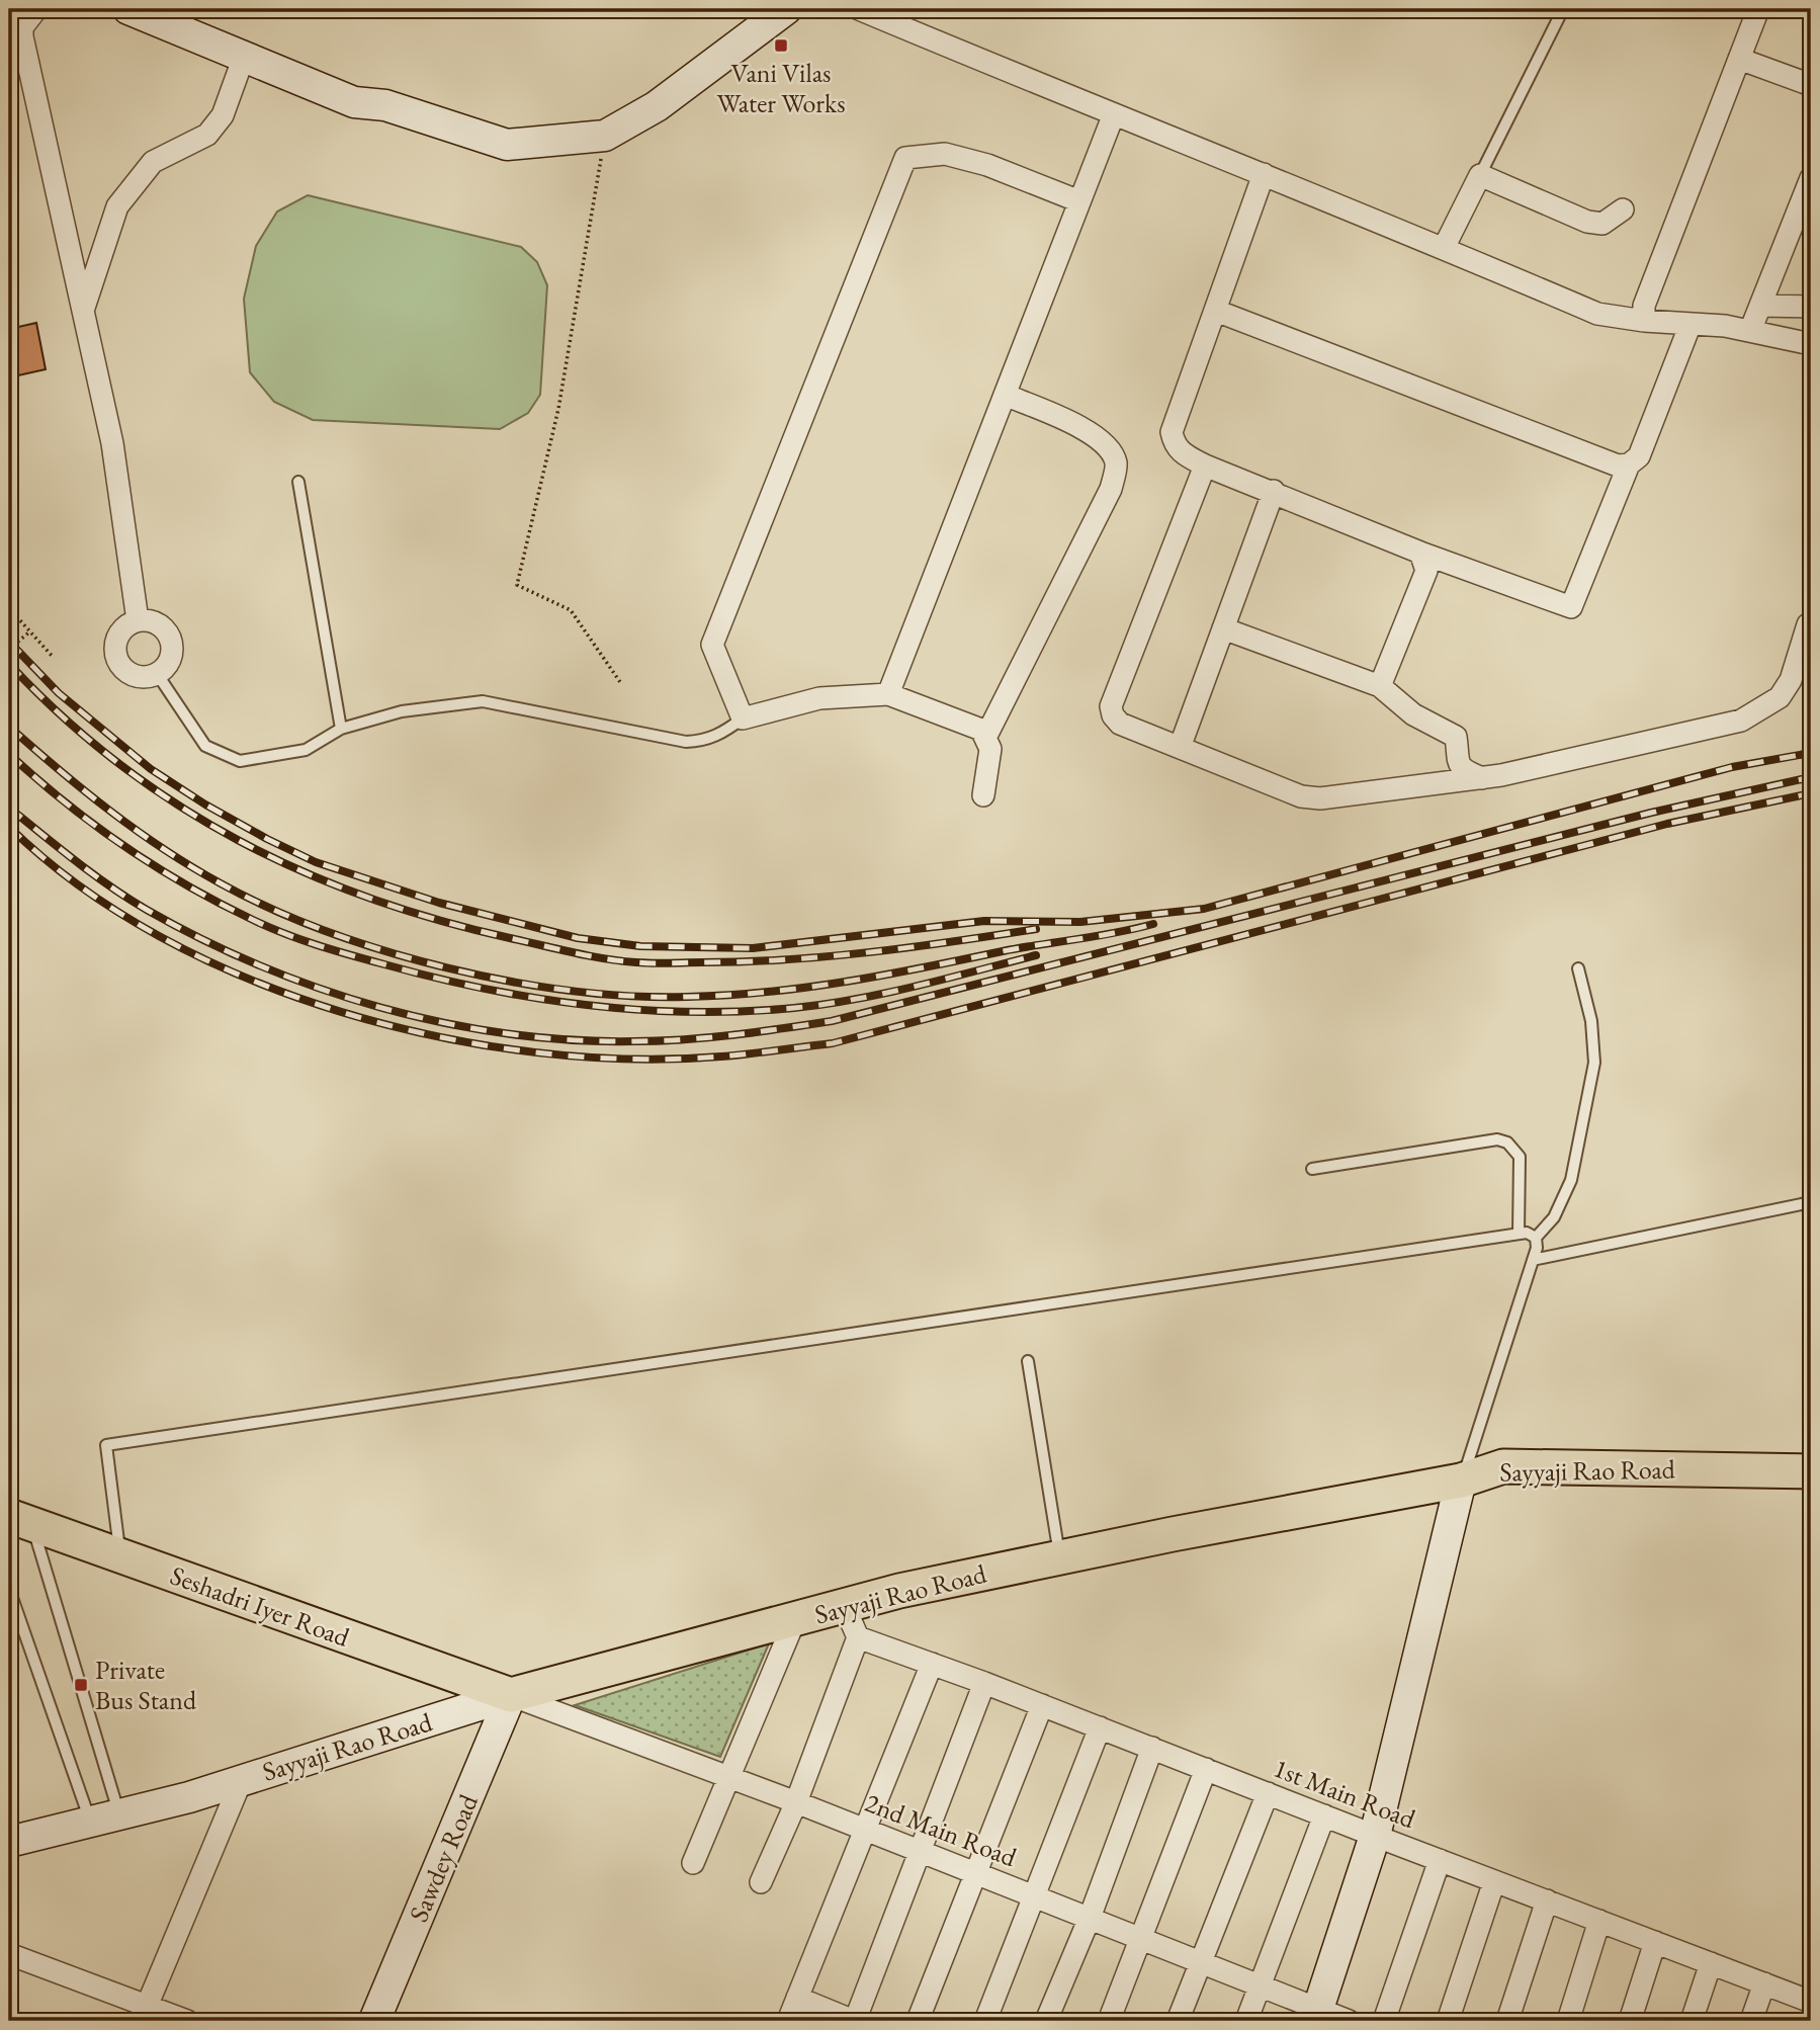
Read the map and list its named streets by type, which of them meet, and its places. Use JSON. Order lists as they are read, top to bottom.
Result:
{
  "streets": {
    "main road": ["Sayyaji Rao Road", "Seshadri Iyer Road", "Sawdey Road"],
    "street": ["1st Main Road", "2nd Main Road"]
  },
  "crossings": [
    ["Sayyaji Rao Road", "Seshadri Iyer Road"],
    ["Sayyaji Rao Road", "2nd Main Road"],
    ["Sayyaji Rao Road", "Sawdey Road"],
    ["Seshadri Iyer Road", "2nd Main Road"],
    ["Seshadri Iyer Road", "Sawdey Road"],
    ["2nd Main Road", "Sawdey Road"]
  ],
  "places": {
    "transit": ["Vani Vilas Water Works", "Private Bus Stand"]
  }
}
